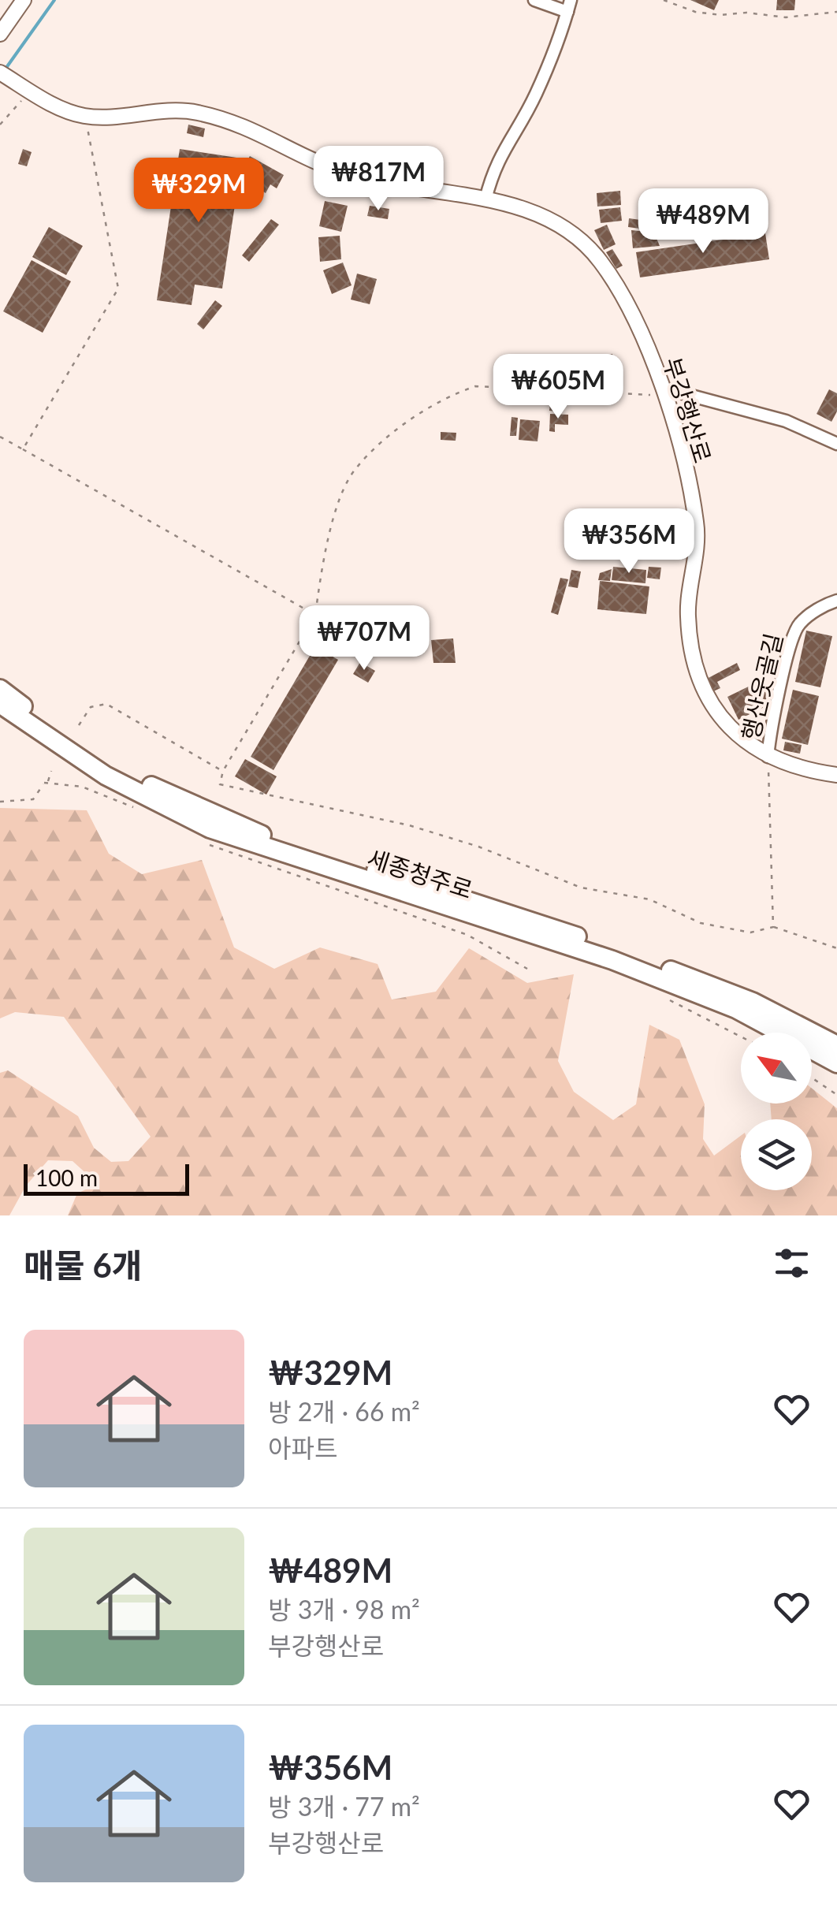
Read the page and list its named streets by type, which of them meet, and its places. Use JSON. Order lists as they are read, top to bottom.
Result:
{
  "streets": {
    "highway": ["세종청주로"],
    "street": ["부강행산로", "행산웃골길"]
  },
  "crossings": [
    ["부강행산로", "행산웃골길"]
  ],
  "scale_bar": "100 m",
  "north": "top left",
  "page": {
    "price": [
      "₩817M",
      "₩329M",
      "₩489M",
      "₩605M",
      "₩356M",
      "₩707M"
    ],
    "scale": "100 m",
    "heading": "매물 6개",
    "list": [
      {
        "name": "₩329M",
        "note": "방 2개 · 66 m² · 아파트"
      },
      {
        "name": "₩489M",
        "note": "방 3개 · 98 m² · 부강행산로"
      },
      {
        "name": "₩356M",
        "note": "방 3개 · 77 m² · 부강행산로"
      }
    ]
  }
}
